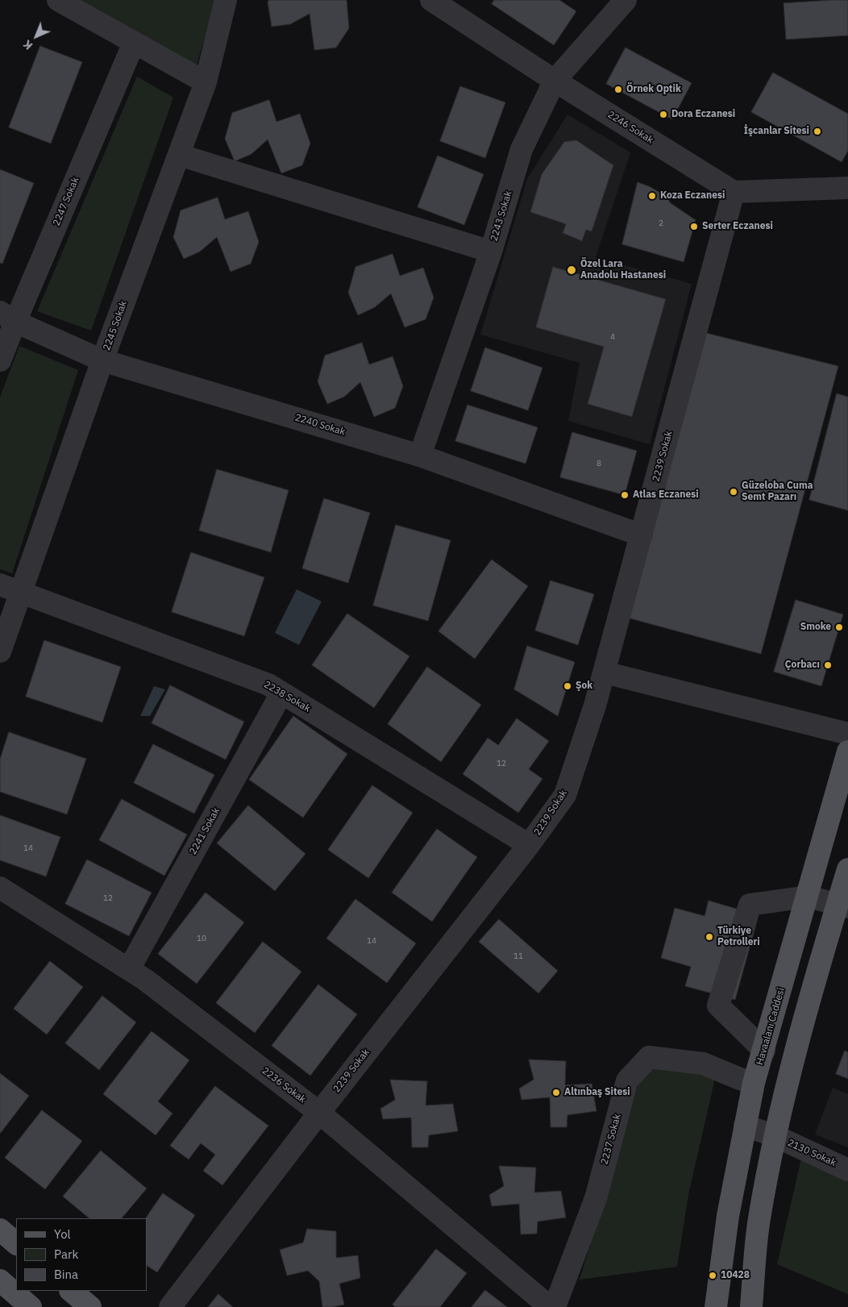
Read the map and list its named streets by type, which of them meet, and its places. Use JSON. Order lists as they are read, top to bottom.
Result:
{
  "streets": {
    "main road": ["Havaalanı Caddesi"],
    "street": [
      "2246 Sokak",
      "2247 Sokak",
      "2243 Sokak",
      "2245 Sokak",
      "2240 Sokak",
      "2239 Sokak",
      "2238 Sokak",
      "2241 Sokak",
      "2236 Sokak",
      "2237 Sokak",
      "2130 Sokak"
    ]
  },
  "crossings": [
    ["2246 Sokak", "2243 Sokak"],
    ["2246 Sokak", "2239 Sokak"],
    ["2247 Sokak", "2240 Sokak"],
    ["2243 Sokak", "2240 Sokak"],
    ["2245 Sokak", "2240 Sokak"],
    ["2245 Sokak", "2238 Sokak"],
    ["2240 Sokak", "2239 Sokak"],
    ["2239 Sokak", "2238 Sokak"],
    ["2239 Sokak", "2236 Sokak"],
    ["2238 Sokak", "2241 Sokak"],
    ["2241 Sokak", "2236 Sokak"],
    ["Havaalanı Caddesi", "2237 Sokak"],
    ["Havaalanı Caddesi", "2130 Sokak"]
  ],
  "places": [
    "Örnek Optik",
    "Dora Eczanesi",
    "İşcanlar Sitesi",
    "Koza Eczanesi",
    "Serter Eczanesi",
    "Özel Lara Anadolu Hastanesi",
    "Güzeloba Cuma Semt Pazarı",
    "Atlas Eczanesi",
    "Smoke",
    "Çorbacı",
    "Şok",
    "Türkiye Petrolleri",
    "Altınbaş Sitesi",
    "10428"
  ],
  "house_numbers": [
    "2",
    "4",
    "8",
    "12",
    "14",
    "12",
    "10",
    "14",
    "11"
  ],
  "legend": ["Yol", "Park", "Bina"],
  "north": "bottom left"
}
